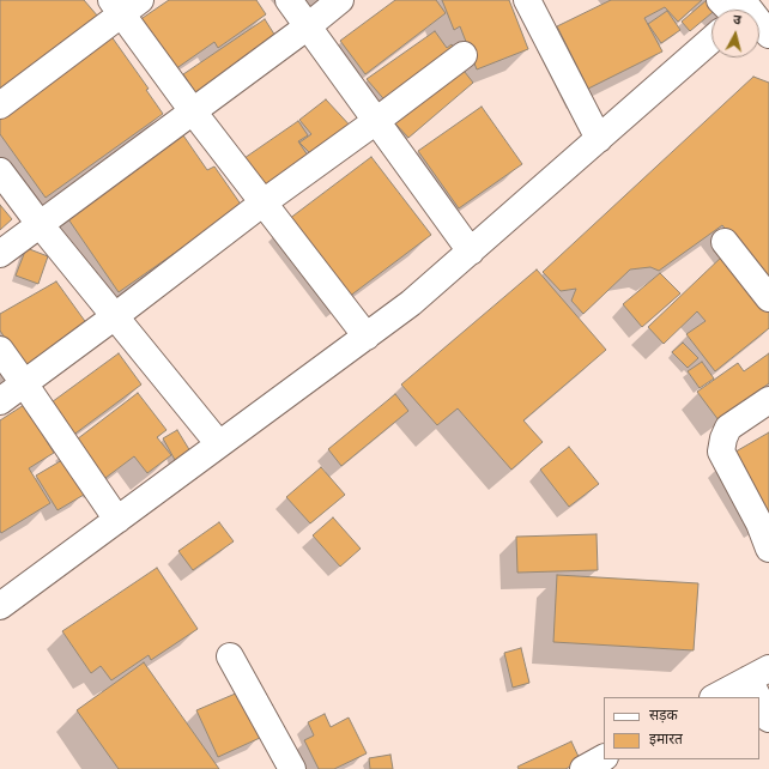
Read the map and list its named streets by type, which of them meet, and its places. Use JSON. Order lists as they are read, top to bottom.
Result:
{
  "legend": ["सड़क", "इमारत"],
  "north": "top"
}
